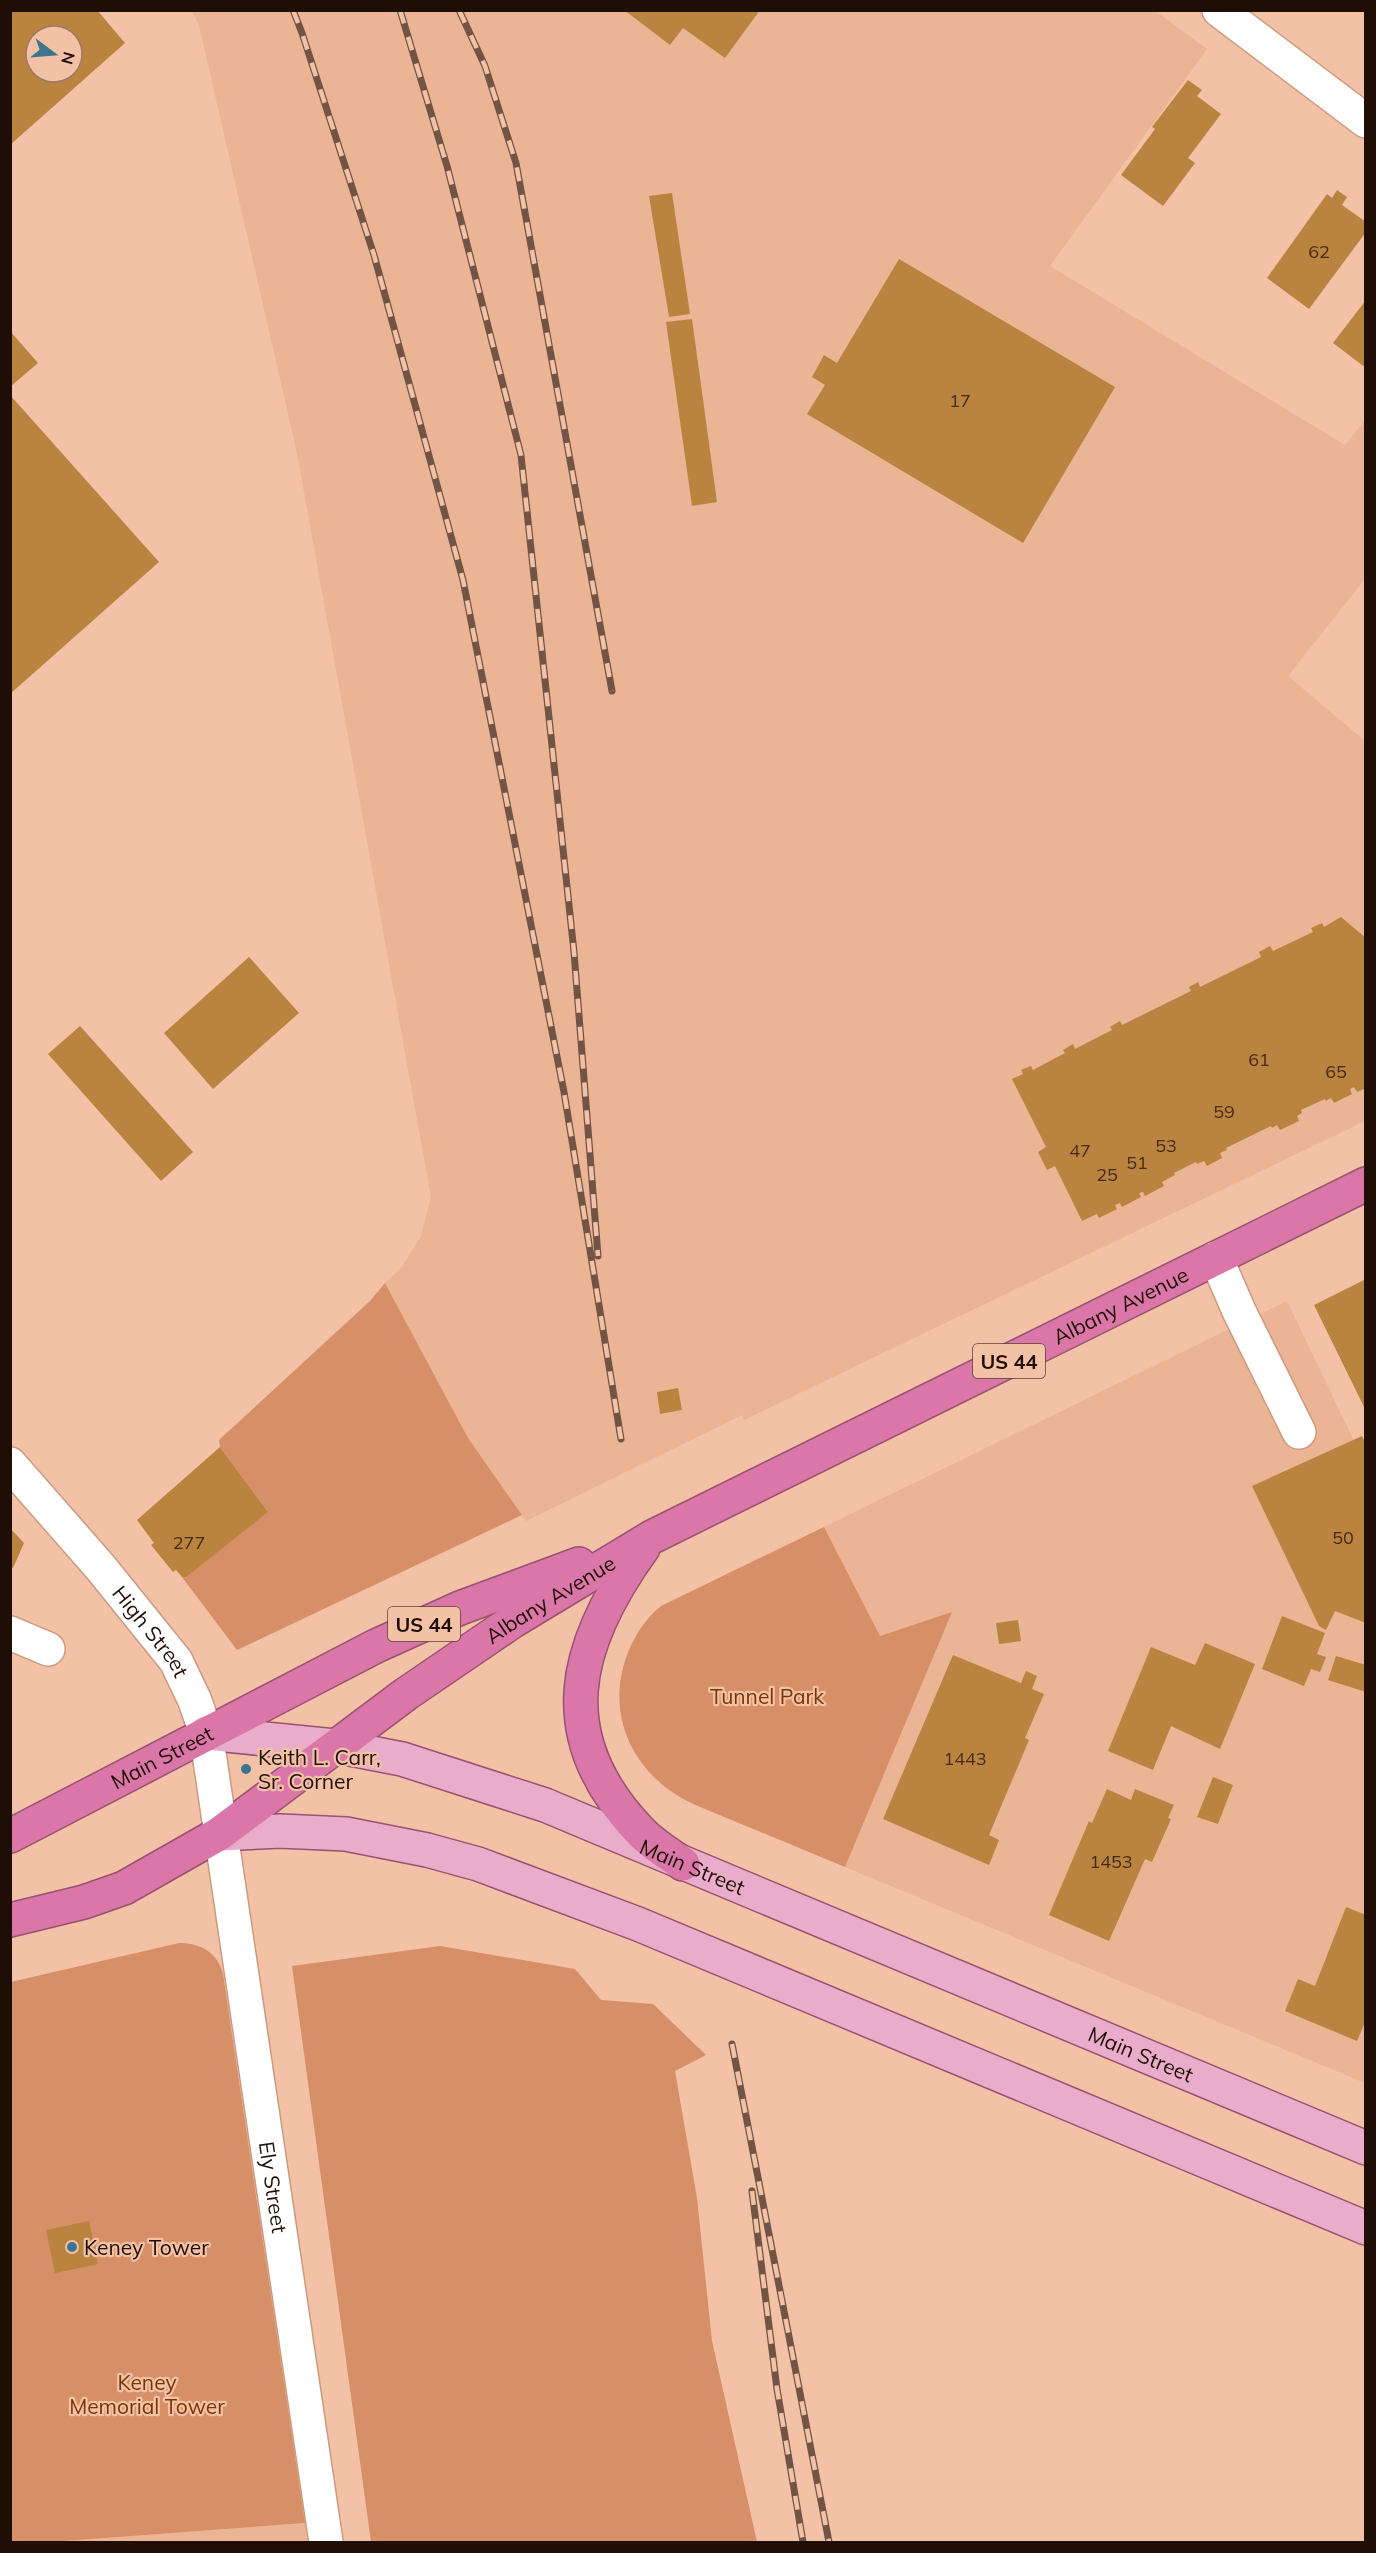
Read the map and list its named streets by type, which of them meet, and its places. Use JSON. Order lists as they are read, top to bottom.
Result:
{
  "streets": {
    "highway": ["Albany Avenue", "US 44", "Main Street"],
    "street": ["High Street", "Ely Street"]
  },
  "crossings": [
    ["Albany Avenue", "US 44"],
    ["Albany Avenue", "High Street"],
    ["Albany Avenue", "Main Street"],
    ["Albany Avenue", "Ely Street"],
    ["US 44", "High Street"],
    ["US 44", "Ely Street"],
    ["High Street", "Main Street"],
    ["High Street", "Ely Street"]
  ],
  "parks": ["Tunnel Park", "Keney Memorial Tower"],
  "places": ["Keith L. Carr, Sr. Corner", "Keney Tower"],
  "house_numbers": [
    "62",
    "17",
    "61",
    "65",
    "59",
    "53",
    "47",
    "51",
    "25",
    "50",
    "277",
    "1443",
    "1453"
  ],
  "north": "right"
}
